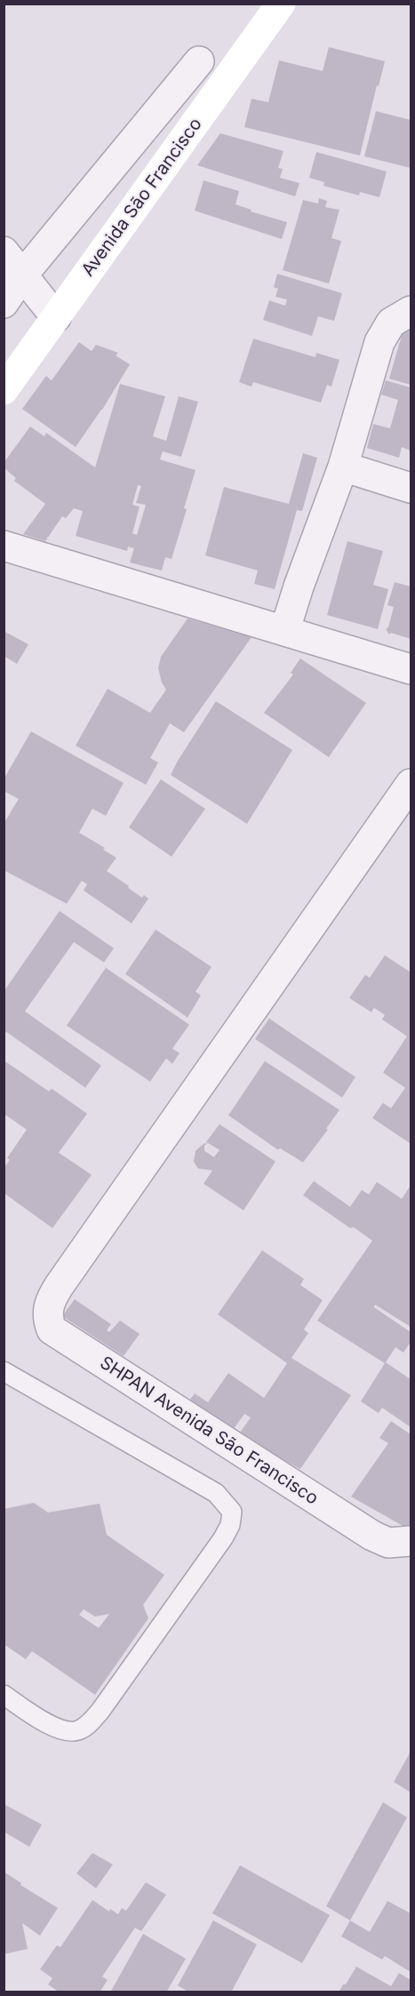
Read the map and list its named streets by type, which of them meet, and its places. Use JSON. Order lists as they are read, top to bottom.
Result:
{
  "streets": {
    "street": ["Avenida São Francisco", "SHPAN Avenida São Francisco"]
  }
}
